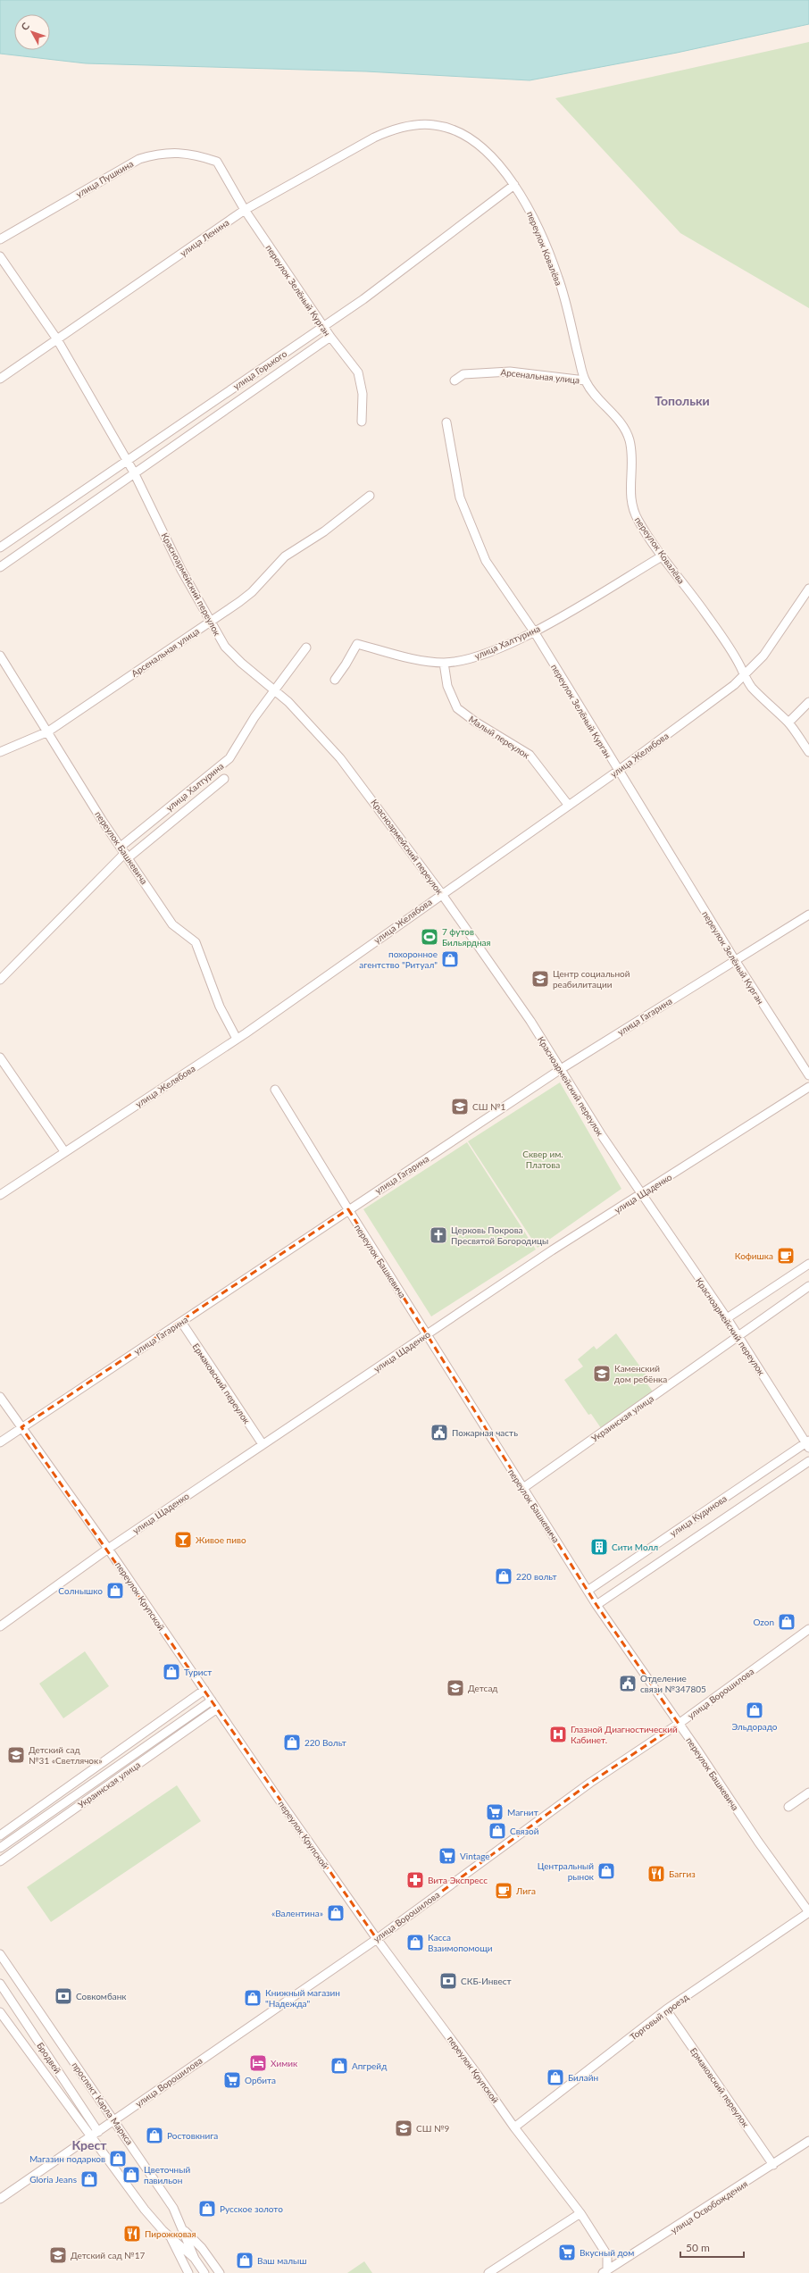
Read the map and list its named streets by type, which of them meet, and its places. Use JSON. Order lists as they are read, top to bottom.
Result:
{
  "streets": {
    "street": [
      "улица Пушкина",
      "улица Ленина",
      "переулок Ковалёва",
      "переулок Зелёный Курган",
      "улица Горького",
      "Арсенальная улица",
      "Красноармейский переулок",
      "улица Халтурина",
      "Малый переулок",
      "улица Желябова",
      "переулок Башкевича",
      "улица Гагарина",
      "улица Щаденко",
      "Ермаковский переулок",
      "Украинская улица",
      "улица Кудинова",
      "переулок Крупской",
      "улица Ворошилова",
      "Торговый проезд",
      "Бродвей",
      "проспект Карла Маркса",
      "улица Освобождения"
    ]
  },
  "crossings": [
    ["улица Пушкина", "переулок Зелёный Курган"],
    ["улица Ленина", "переулок Ковалёва"],
    ["улица Ленина", "переулок Зелёный Курган"],
    ["улица Ленина", "улица Горького"],
    ["улица Ленина", "Красноармейский переулок"],
    ["переулок Ковалёва", "улица Горького"],
    ["переулок Ковалёва", "Арсенальная улица"],
    ["переулок Ковалёва", "улица Халтурина"],
    ["переулок Ковалёва", "улица Желябова"],
    ["переулок Зелёный Курган", "улица Горького"],
    ["переулок Зелёный Курган", "улица Халтурина"],
    ["переулок Зелёный Курган", "улица Желябова"],
    ["переулок Зелёный Курган", "улица Гагарина"],
    ["улица Горького", "Красноармейский переулок"],
    ["Арсенальная улица", "Красноармейский переулок"],
    ["Арсенальная улица", "переулок Башкевича"],
    ["Красноармейский переулок", "улица Халтурина"],
    ["Красноармейский переулок", "улица Желябова"],
    ["Красноармейский переулок", "улица Гагарина"],
    ["Красноармейский переулок", "улица Щаденко"],
    ["Красноармейский переулок", "Украинская улица"],
    ["Красноармейский переулок", "улица Кудинова"],
    ["улица Халтурина", "Малый переулок"],
    ["улица Халтурина", "переулок Башкевича"],
    ["Малый переулок", "улица Желябова"],
    ["улица Желябова", "переулок Башкевича"],
    ["переулок Башкевича", "улица Гагарина"],
    ["переулок Башкевича", "улица Щаденко"],
    ["переулок Башкевича", "Украинская улица"],
    ["переулок Башкевича", "улица Кудинова"],
    ["переулок Башкевича", "улица Ворошилова"],
    ["переулок Башкевича", "Торговый проезд"],
    ["улица Гагарина", "Ермаковский переулок"],
    ["улица Гагарина", "переулок Крупской"],
    ["улица Щаденко", "Ермаковский переулок"],
    ["улица Щаденко", "переулок Крупской"],
    ["Ермаковский переулок", "Торговый проезд"],
    ["Ермаковский переулок", "улица Освобождения"],
    ["Украинская улица", "переулок Крупской"],
    ["переулок Крупской", "улица Ворошилова"],
    ["переулок Крупской", "Торговый проезд"],
    ["переулок Крупской", "улица Освобождения"],
    ["улица Ворошилова", "Бродвей"],
    ["улица Ворошилова", "проспект Карла Маркса"]
  ],
  "districts": ["Топольки", "Крест"],
  "parks": ["Сквер им. Платова"],
  "places": {
    "sports": ["7 футов Бильярдная"],
    "shop": [
      "похоронное агентство \"Ритуал\"",
      "220 вольт",
      "Солнышко",
      "Ozon",
      "Турист",
      "Эльдорадо",
      "220 Вольт",
      "Связой",
      "Центральный рынок",
      "«Валентина»",
      "Касса Взаимопомощи",
      "Книжный магазин \"Надежда\"",
      "Апгрейд",
      "Билайн",
      "Ростовкнига",
      "Магазин подарков",
      "Цветочный павильон",
      "Gloria Jeans",
      "Русское золото",
      "Ваш малыш"
    ],
    "school or university": [
      "Центр социальной реабилитации",
      "СШ №1",
      "Каменский дом ребёнка",
      "Детсад",
      "Детский сад №31 «Светлячок»",
      "СШ №9",
      "Детский сад №17"
    ],
    "church": ["Церковь Покрова Пресвятой Богородицы"],
    "cafe": ["Кофишка", "Лига"],
    "public building": ["Пожарная часть", "Отделение связи №347805"],
    "bar": ["Живое пиво"],
    "building": ["Сити Молл"],
    "hospital": ["Глазной Диагностический Кабинет."],
    "supermarket": [
      "Магнит",
      "Vintage",
      "Орбита",
      "Вкусный дом"
    ],
    "restaurant": ["Баггиз", "Пирожковая"],
    "pharmacy": ["Вита Экспресс"],
    "bank": ["СКБ-Инвест", "Совкомбанк"],
    "hotel": ["Химик"]
  },
  "scale_bar": "50 m",
  "north": "top left"
}
